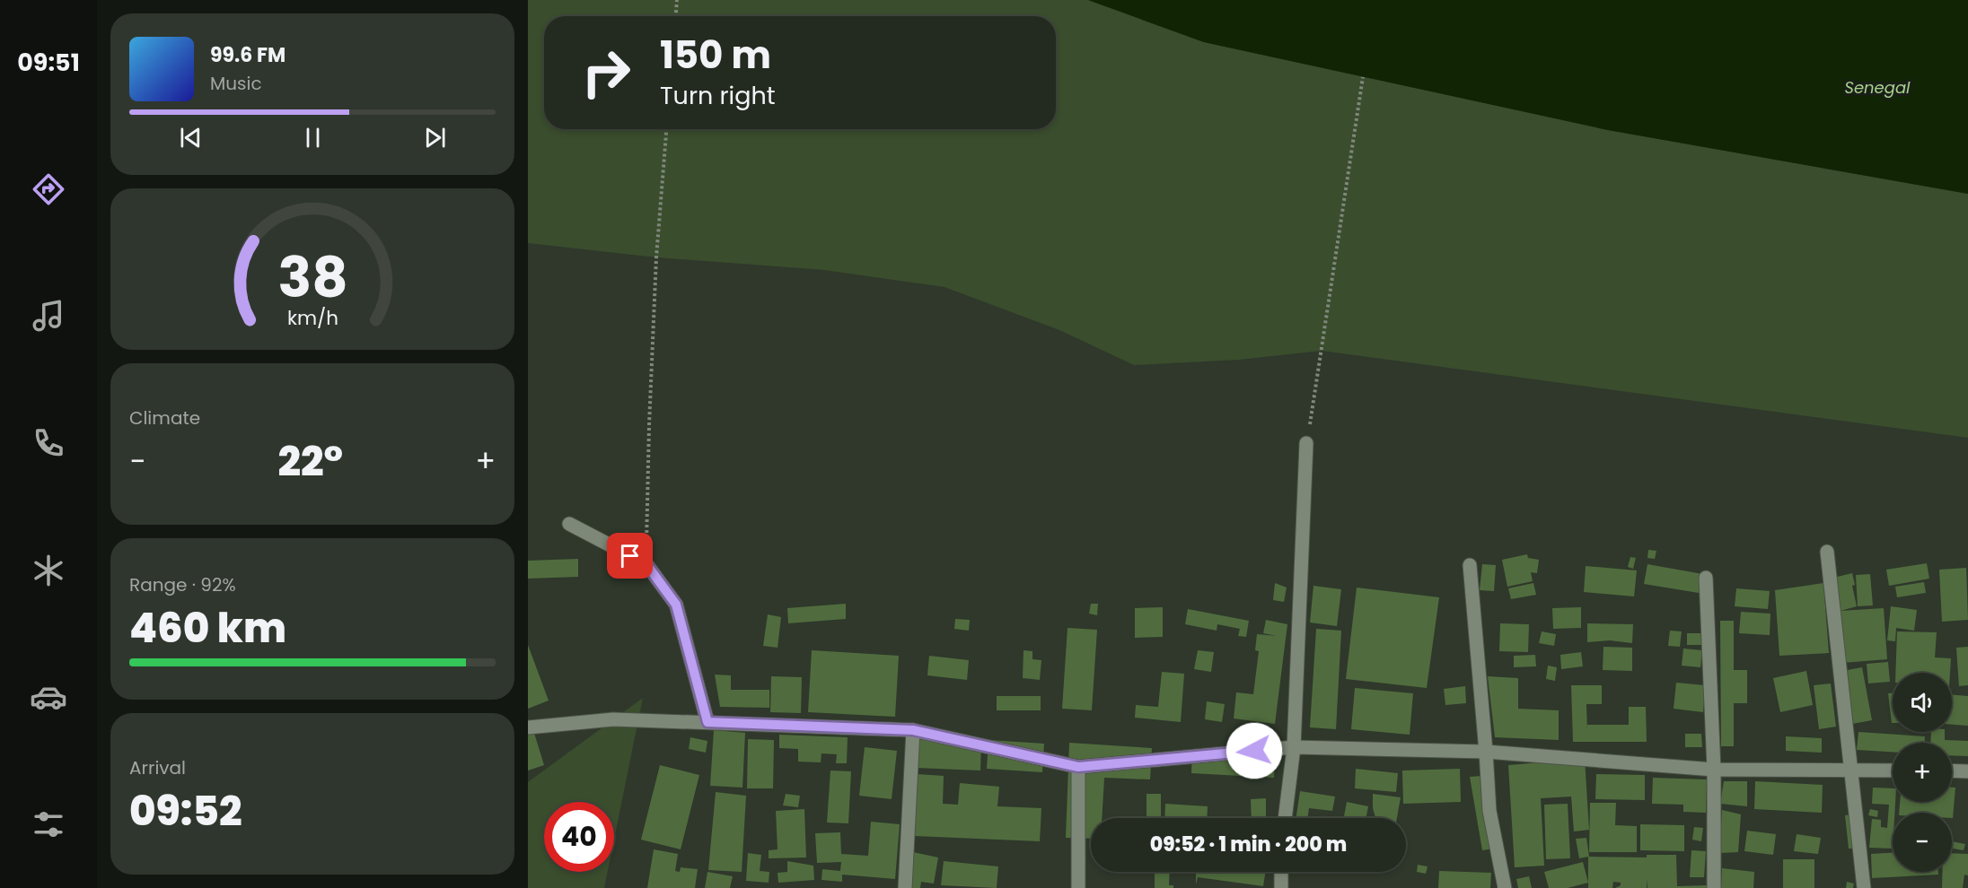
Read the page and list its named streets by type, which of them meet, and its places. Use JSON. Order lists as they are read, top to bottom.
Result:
{
  "water": ["Senegal"],
  "page": {
    "tabs": "09:51",
    "turn": ["150 m", "Turn right"],
    "song": ["99.6 FM", "Music"],
    "tile": [
      "Climate",
      ["Range · 92%", "460 km"],
      ["Arrival", "09:52"]
    ],
    "heat": ["−", "22°", "+"],
    "map_buttons": ["+", "−"],
    "limit": "40",
    "trip": "09:52 · 1 min · 200 m",
    "gauge": ["38", "km/h"]
  }
}
